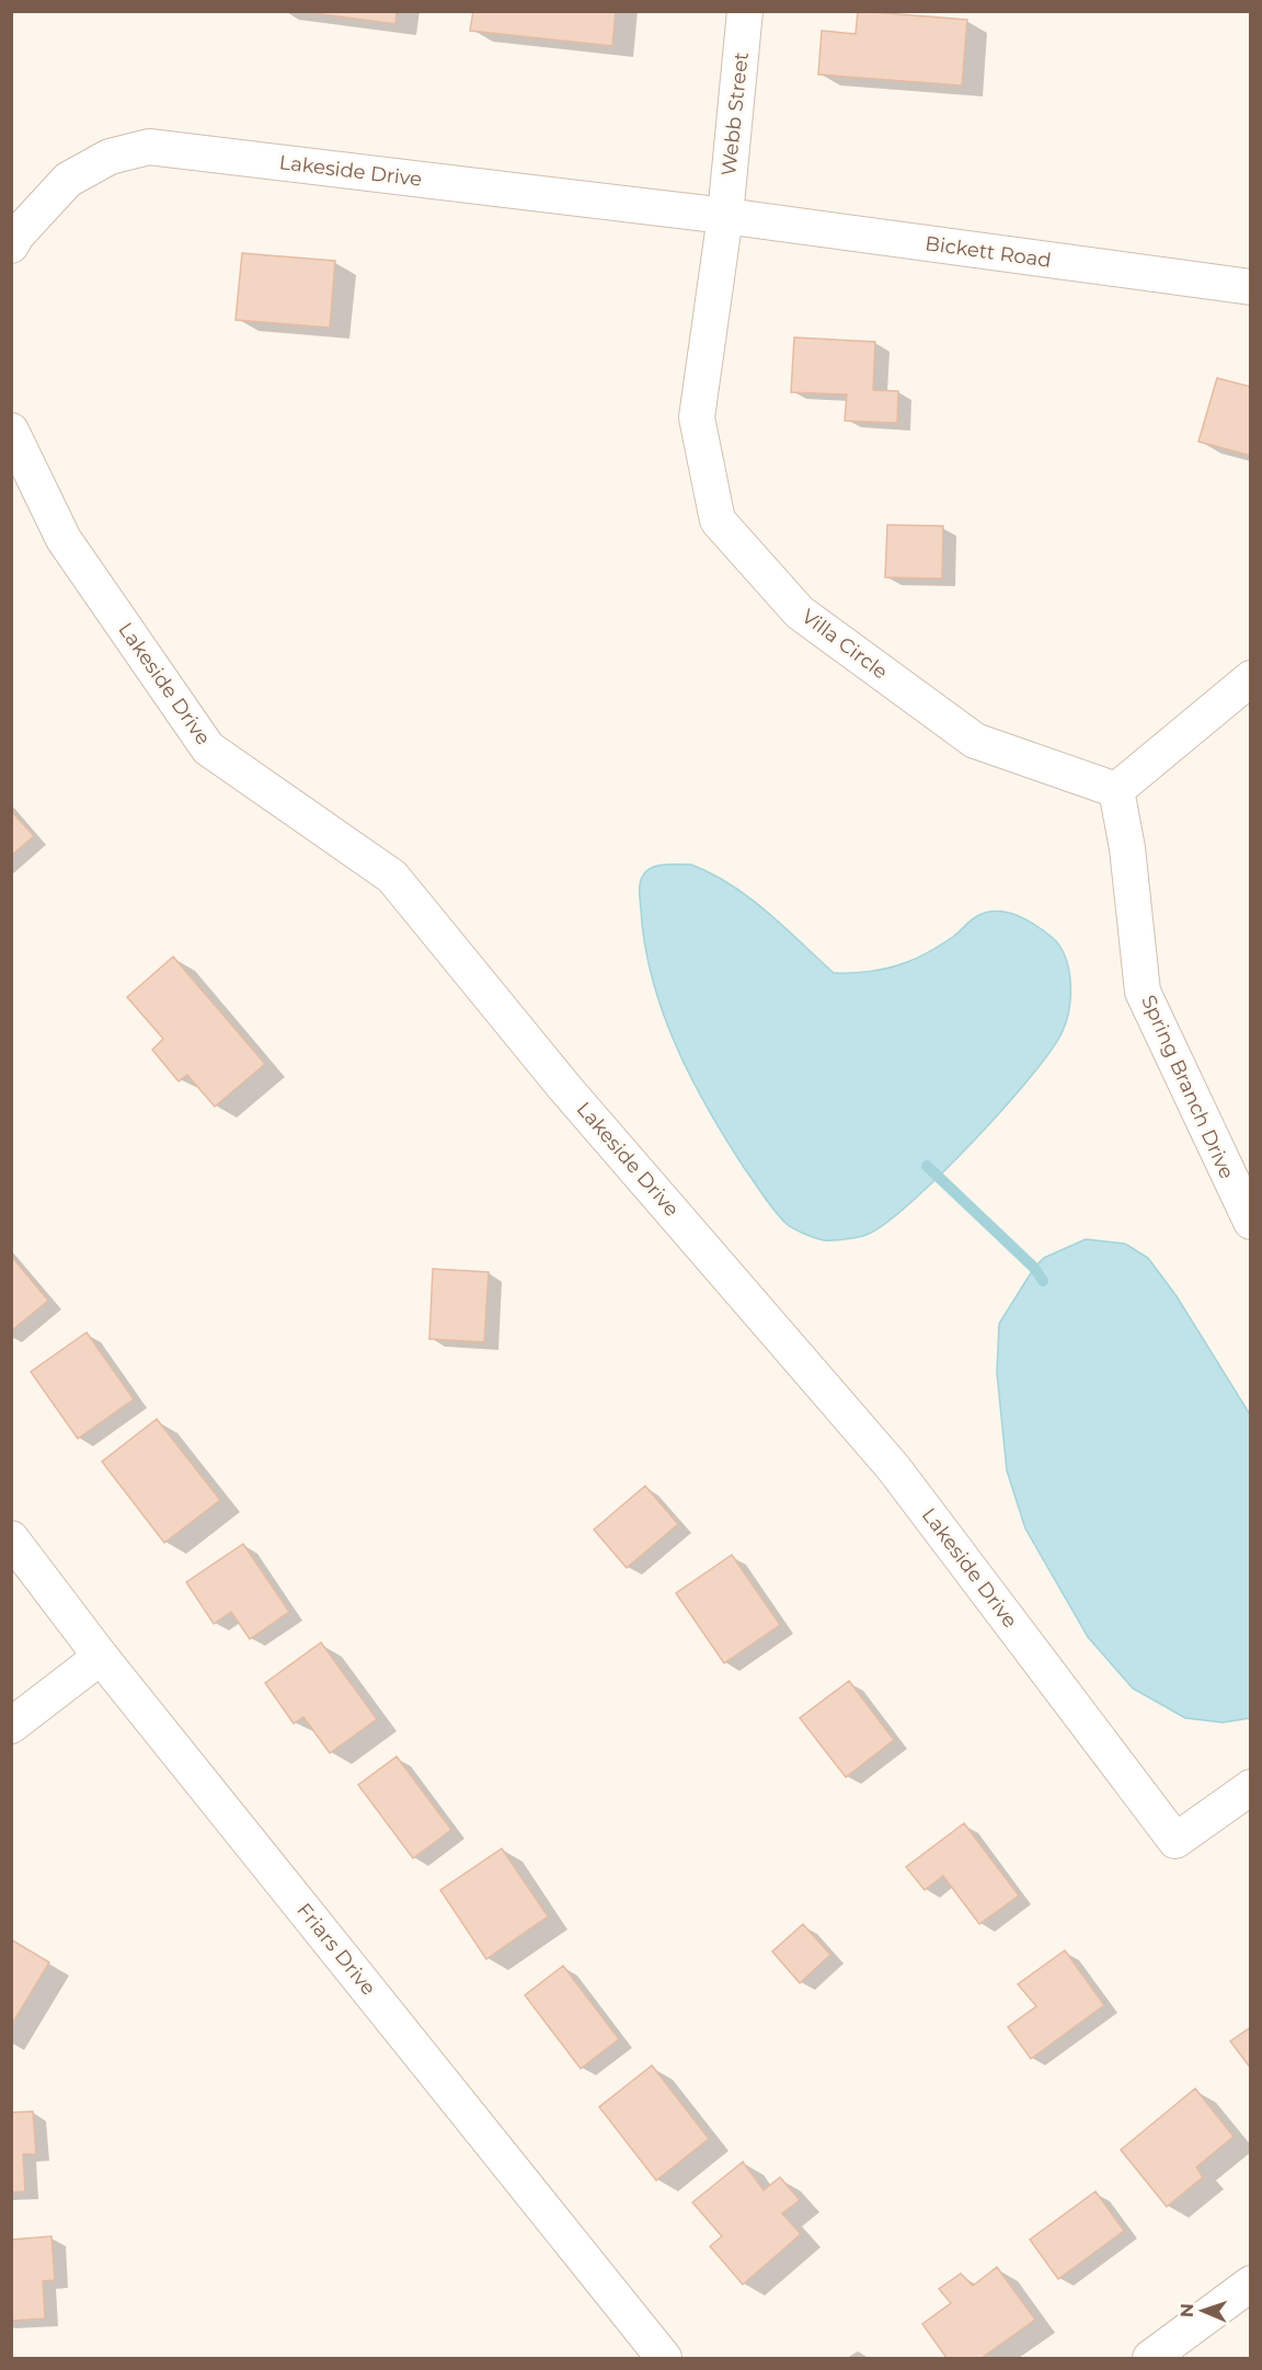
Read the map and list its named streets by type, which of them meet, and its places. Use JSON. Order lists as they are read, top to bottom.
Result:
{
  "streets": {
    "street": [
      "Webb Street",
      "Lakeside Drive",
      "Bickett Road",
      "Villa Circle",
      "Spring Branch Drive",
      "Friars Drive"
    ]
  },
  "crossings": [
    ["Webb Street", "Lakeside Drive"],
    ["Webb Street", "Bickett Road"],
    ["Webb Street", "Villa Circle"],
    ["Lakeside Drive", "Bickett Road"],
    ["Lakeside Drive", "Villa Circle"],
    ["Bickett Road", "Villa Circle"],
    ["Villa Circle", "Spring Branch Drive"]
  ],
  "north": "left"
}
